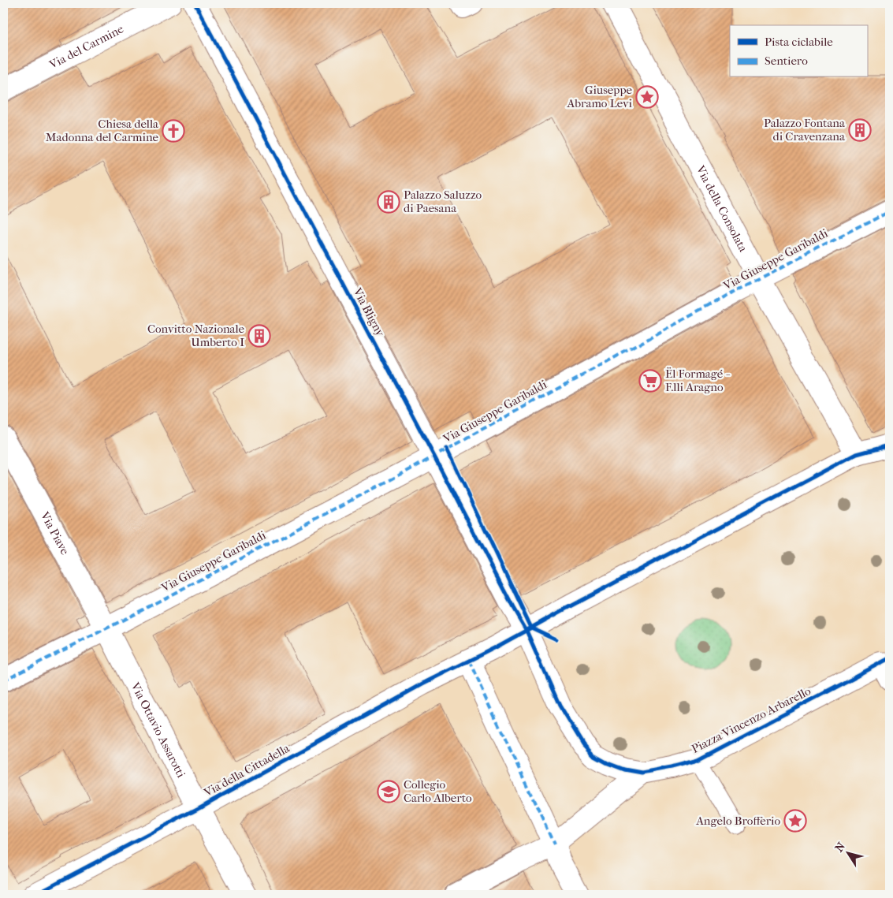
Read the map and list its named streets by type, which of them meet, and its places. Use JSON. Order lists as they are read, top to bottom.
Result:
{
  "streets": {
    "street": [
      "Via del Carmine",
      "Via della Consolata",
      "Via Giuseppe Garibaldi",
      "Via Bligny",
      "Via Piave",
      "Piazza Vincenzo Arbarello",
      "Via Ottavio Assarotti",
      "Via della Cittadella"
    ]
  },
  "crossings": [
    ["Via della Consolata", "Via Giuseppe Garibaldi"],
    ["Via Giuseppe Garibaldi", "Via Bligny"],
    ["Via Giuseppe Garibaldi", "Via Piave"],
    ["Via Giuseppe Garibaldi", "Via Ottavio Assarotti"],
    ["Via Bligny", "Piazza Vincenzo Arbarello"],
    ["Via Piave", "Via Ottavio Assarotti"],
    ["Via Ottavio Assarotti", "Via della Cittadella"]
  ],
  "places": {
    "place": ["Giuseppe Abramo Levi", "Angelo Brofferio"],
    "building": ["Palazzo Fontana di Cravenzana", "Palazzo Saluzzo di Paesana", "Convitto Nazionale Umberto I"],
    "church": ["Chiesa della Madonna del Carmine"],
    "supermarket": ["Ël Formagé - F.lli Aragno"],
    "school or university": ["Collegio Carlo Alberto"]
  },
  "legend": ["Pista ciclabile", "Sentiero"],
  "north": "top left"
}
